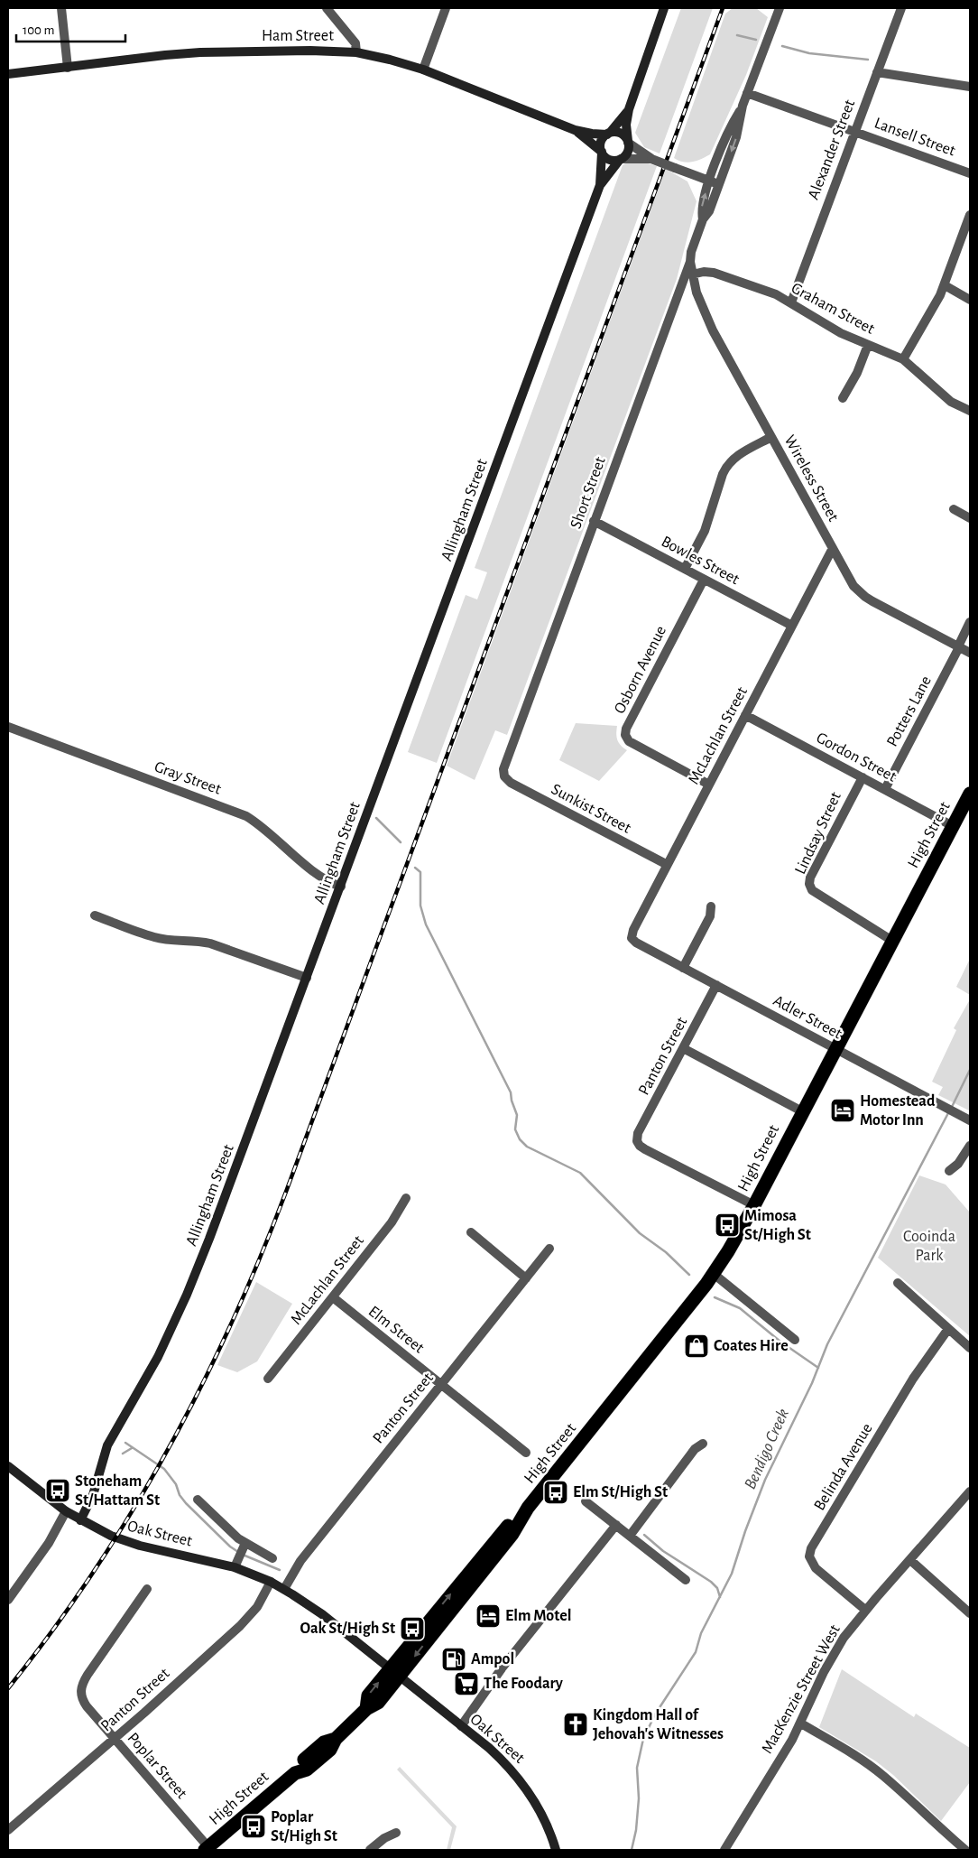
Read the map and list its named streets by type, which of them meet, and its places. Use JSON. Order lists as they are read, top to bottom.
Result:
{
  "streets": {
    "highway": ["High Street"],
    "street": [
      "Ham Street",
      "Lansell Street",
      "Alexander Street",
      "Graham Street",
      "Wireless Street",
      "Short Street",
      "Allingham Street",
      "Bowles Street",
      "Osborn Avenue",
      "Potters Lane",
      "McLachlan Street",
      "Gordon Street",
      "Gray Street",
      "Sunkist Street",
      "Lindsay Street",
      "Adler Street",
      "Panton Street",
      "Elm Street",
      "Belinda Avenue",
      "Oak Street",
      "MacKenzie Street West",
      "Poplar Street"
    ]
  },
  "crossings": [
    ["Ham Street", "Allingham Street"],
    ["Lansell Street", "Alexander Street"],
    ["Lansell Street", "Short Street"],
    ["Alexander Street", "Graham Street"],
    ["Graham Street", "Wireless Street"],
    ["Wireless Street", "Short Street"],
    ["Wireless Street", "Potters Lane"],
    ["Wireless Street", "McLachlan Street"],
    ["Short Street", "Bowles Street"],
    ["Short Street", "Sunkist Street"],
    ["Allingham Street", "Gray Street"],
    ["Allingham Street", "Oak Street"],
    ["Bowles Street", "Osborn Avenue"],
    ["Bowles Street", "McLachlan Street"],
    ["Osborn Avenue", "McLachlan Street"],
    ["Potters Lane", "Gordon Street"],
    ["McLachlan Street", "Gordon Street"],
    ["McLachlan Street", "Sunkist Street"],
    ["McLachlan Street", "Adler Street"],
    ["McLachlan Street", "Elm Street"],
    ["Gordon Street", "Lindsay Street"],
    ["Gordon Street", "High Street"],
    ["Lindsay Street", "High Street"],
    ["High Street", "Adler Street"],
    ["High Street", "Panton Street"],
    ["High Street", "Oak Street"],
    ["High Street", "Poplar Street"],
    ["Adler Street", "Panton Street"],
    ["Panton Street", "Elm Street"],
    ["Panton Street", "Oak Street"],
    ["Panton Street", "Poplar Street"],
    ["Belinda Avenue", "MacKenzie Street West"]
  ],
  "water": ["Bendigo Creek"],
  "parks": ["Cooinda Park"],
  "places": {
    "hotel": ["Homestead Motor Inn", "Elm Motel"],
    "bus stop": [
      "Mimosa St/High St",
      "Stoneham St/Hattam St",
      "Elm St/High St",
      "Oak St/High St",
      "Poplar St/High St"
    ],
    "shop": ["Coates Hire"],
    "fuel station": ["Ampol"],
    "supermarket": ["The Foodary"],
    "church": ["Kingdom Hall of Jehovah's Witnesses"]
  },
  "scale_bar": "100 m"
}
